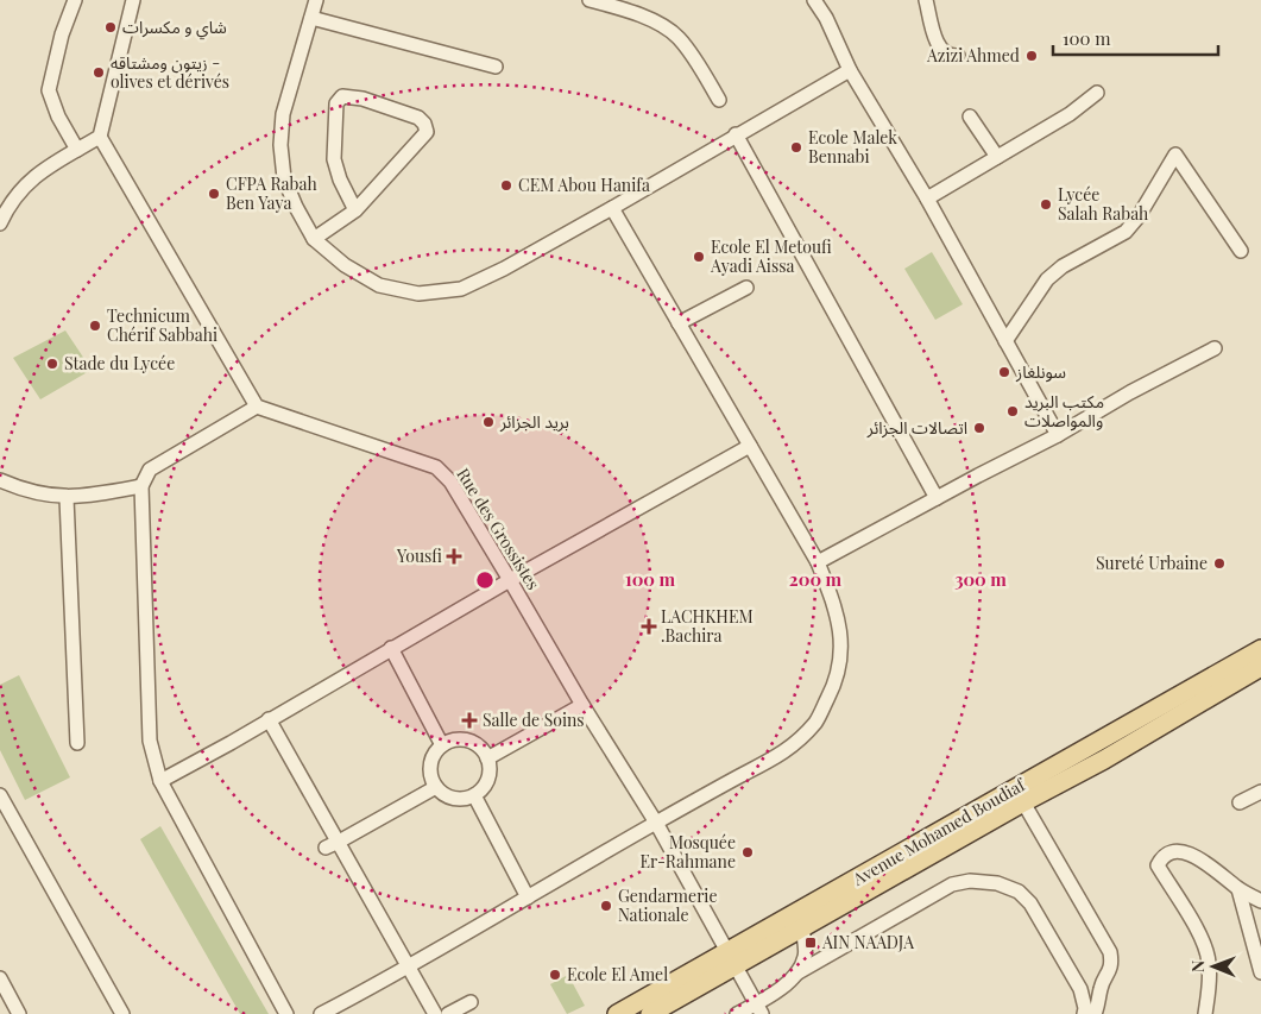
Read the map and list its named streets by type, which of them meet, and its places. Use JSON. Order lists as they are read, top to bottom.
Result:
{
  "streets": {
    "main road": ["Avenue Mohamed Boudiaf"],
    "street": ["Rue des Grossistes"]
  },
  "crossings": [
    ["Rue des Grossistes", "Avenue Mohamed Boudiaf"]
  ],
  "places": {
    "other": [
      "شاي و مكسرات",
      "Azizi Ahmed",
      "زيتون ومشتاقه - olives et dérivés",
      "Ecole Malek Bennabi",
      "CEM Abou Hanifa",
      "CFPA Rabah Ben Yaya",
      "Lycée Salah Rabah",
      "Ecole El Metoufi Ayadi Aissa",
      "Technicum Chérif Sabbahi",
      "Stade du Lycée",
      "سونلغاز",
      "مكتب البريد والمواصلات",
      "بريد الجزائر",
      "اتصالات الجزائر",
      "Sureté Urbaine",
      "Mosquée Er-Rahmane",
      "Gendarmerie Nationale",
      "Ecole El Amel"
    ],
    "health": ["Yousfi", "LACHKHEM .Bachira", "Salle de Soins"],
    "transit": ["AIN NAADJA"]
  },
  "scale_bar": "100 m",
  "north": "left",
  "rings": ["100 m", "200 m", "300 m"]
}
